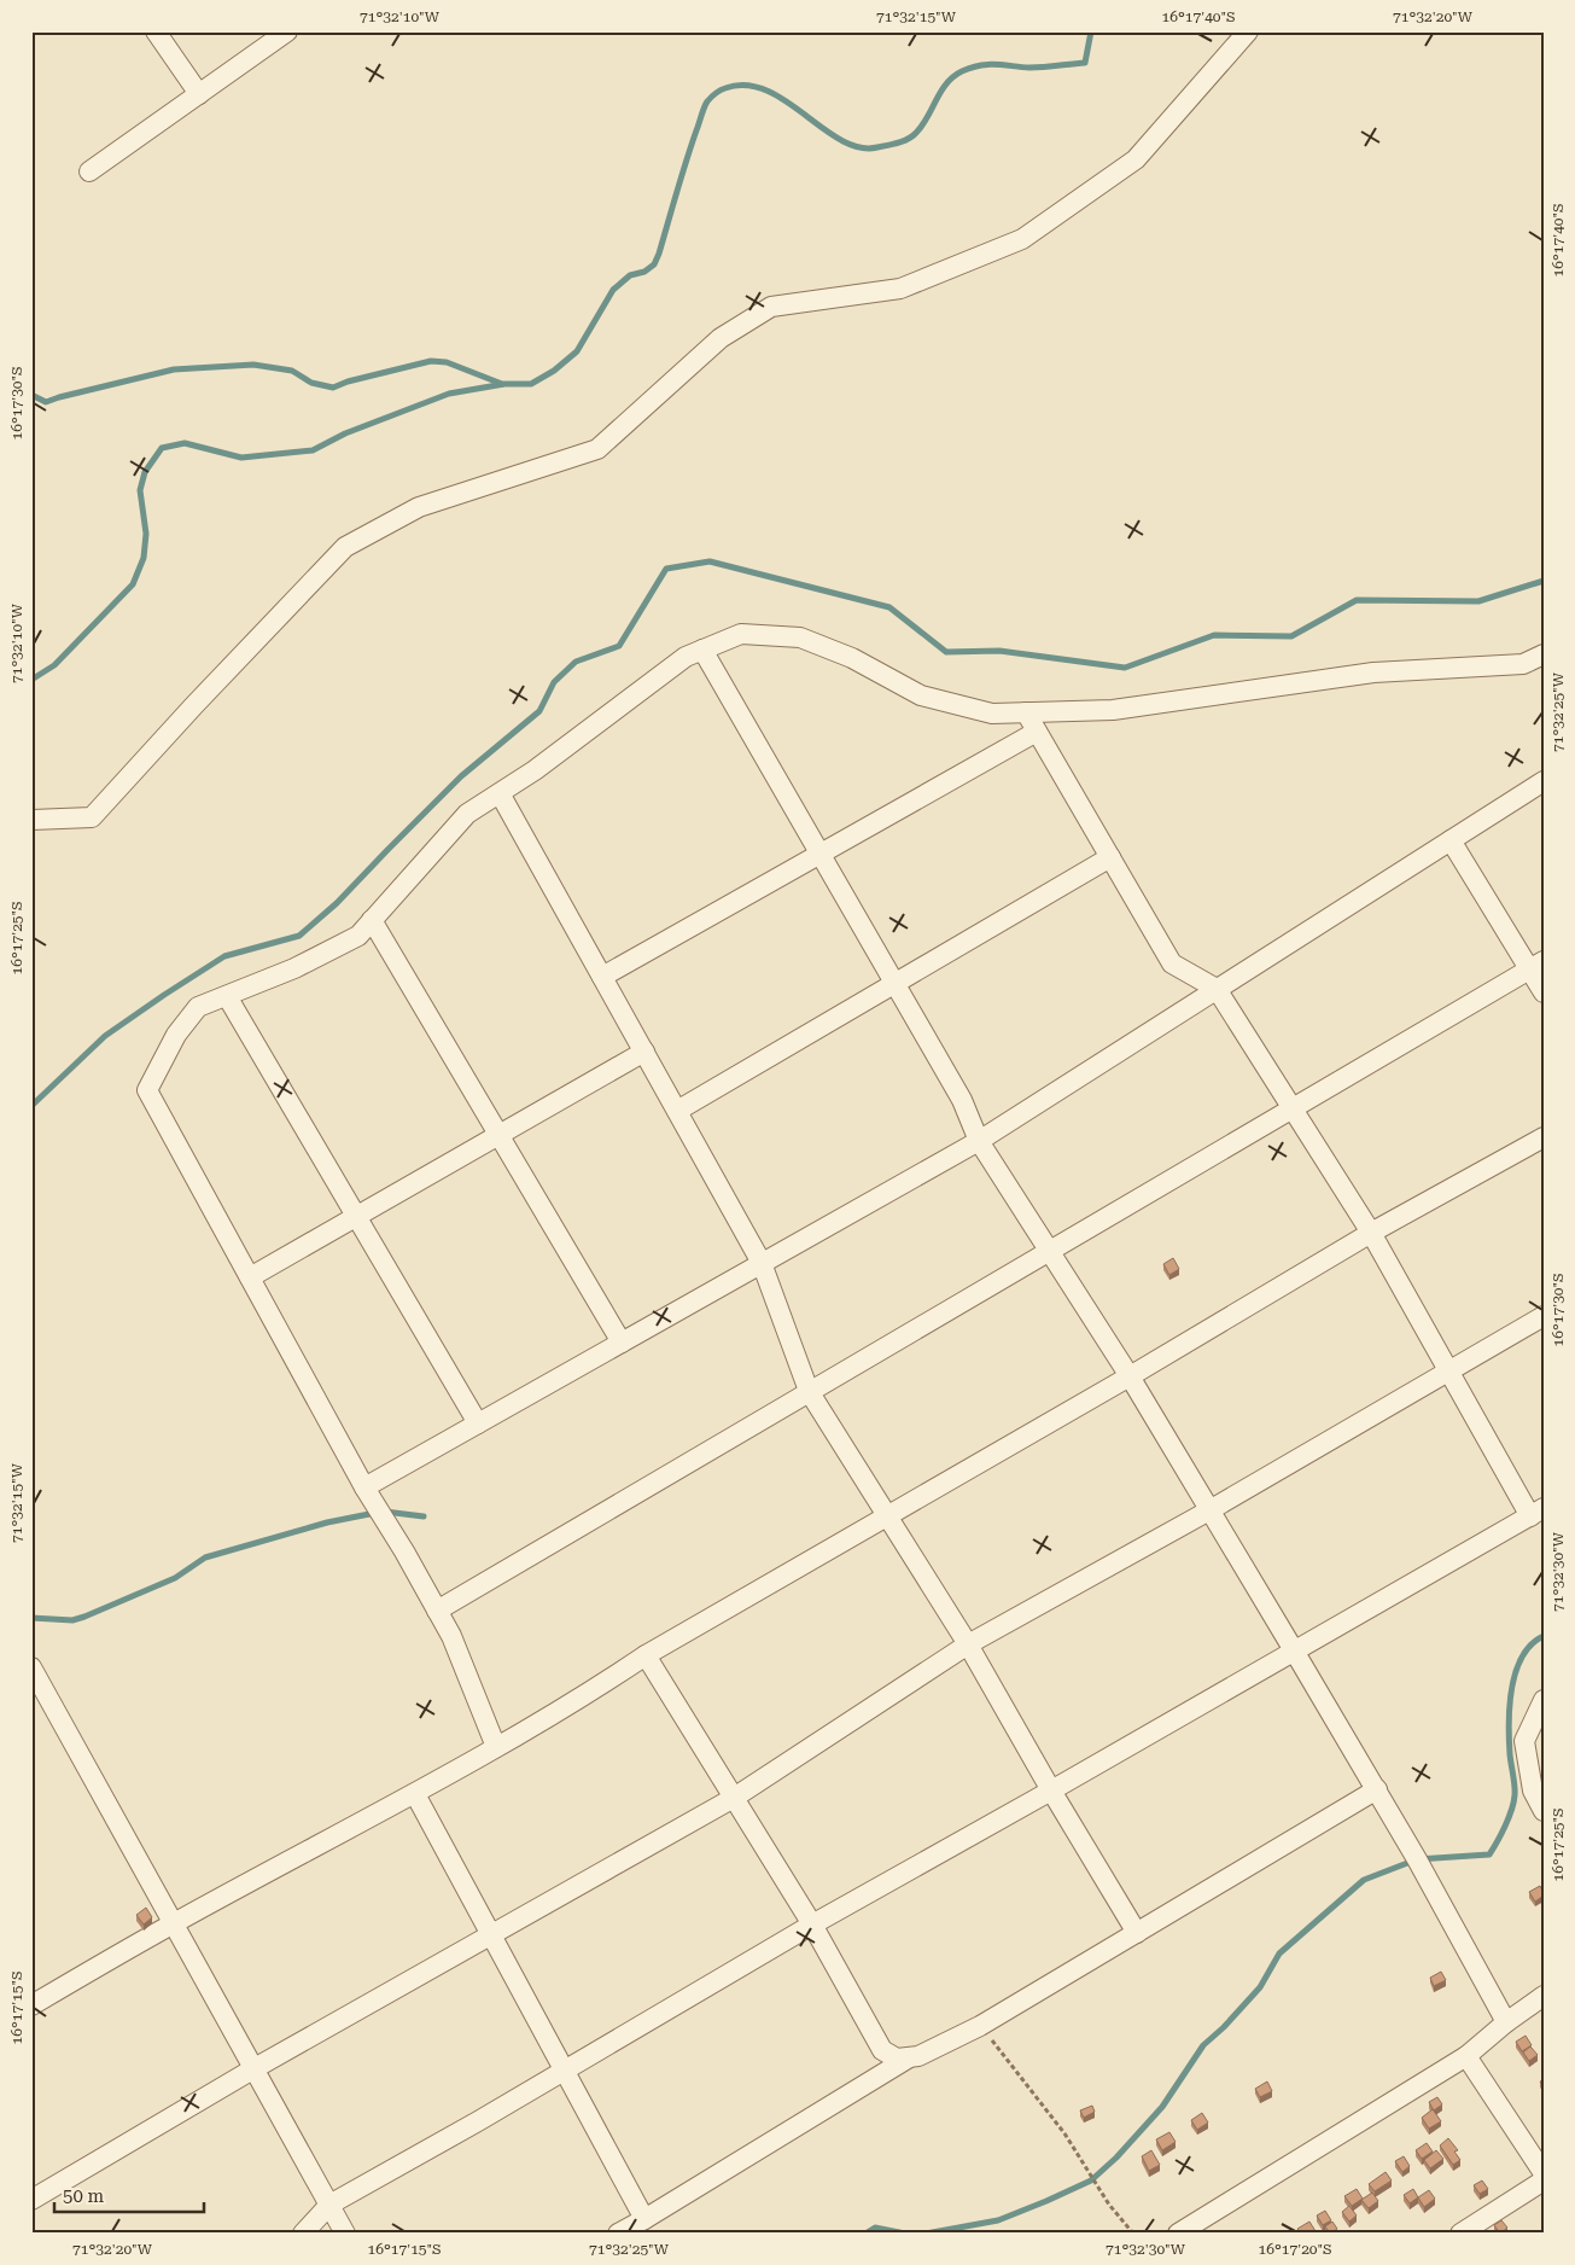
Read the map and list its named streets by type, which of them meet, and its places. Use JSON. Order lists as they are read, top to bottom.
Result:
{
  "scale_bar": "50 m",
  "coordinates": [
    "71°32'10\"W",
    "71°32'15\"W",
    "16°17'40\"S",
    "71°32'20\"W",
    "16°17'30\"S",
    "71°32'25\"W",
    "16°17'25\"S",
    "71°32'30\"W",
    "16°17'15\"S",
    "16°17'20\"S"
  ]
}
